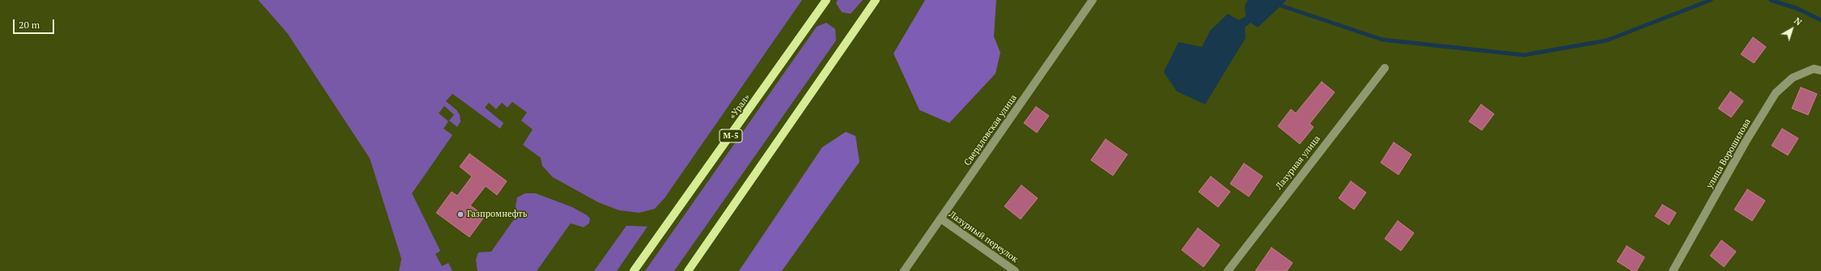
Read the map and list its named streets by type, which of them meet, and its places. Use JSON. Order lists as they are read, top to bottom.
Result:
{
  "streets": {
    "main road": ["«Урал»", "М-5"],
    "street": [
      "Свердловская улица",
      "улица Ворошилова",
      "Лазурная улица",
      "Лазурный переулок"
    ]
  },
  "crossings": [
    ["Свердловская улица", "Лазурный переулок"]
  ],
  "places": ["Газпромнефть"],
  "scale_bar": "20 m",
  "north": "top right"
}
